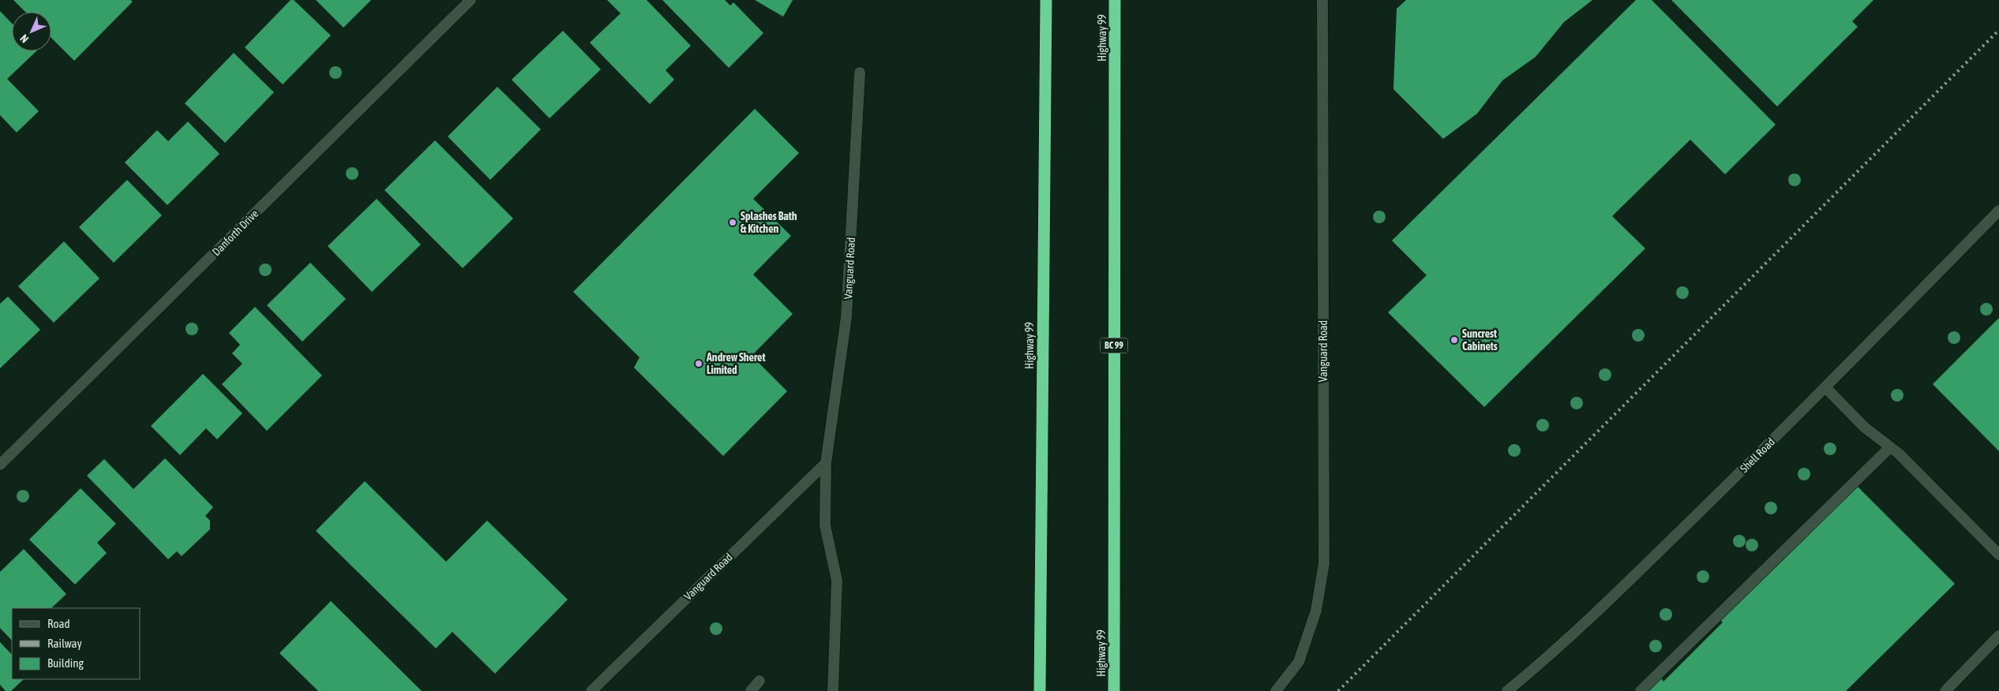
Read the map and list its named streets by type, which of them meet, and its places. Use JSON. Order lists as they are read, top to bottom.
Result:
{
  "streets": {
    "highway": ["Highway 99", "BC 99"],
    "street": ["Danforth Drive", "Vanguard Road", "Shell Road"]
  },
  "places": ["Splashes Bath & Kitchen", "Suncrest Cabinets", "Andrew Sheret Limited"],
  "legend": ["Road", "Railway", "Building"],
  "north": "bottom left"
}
